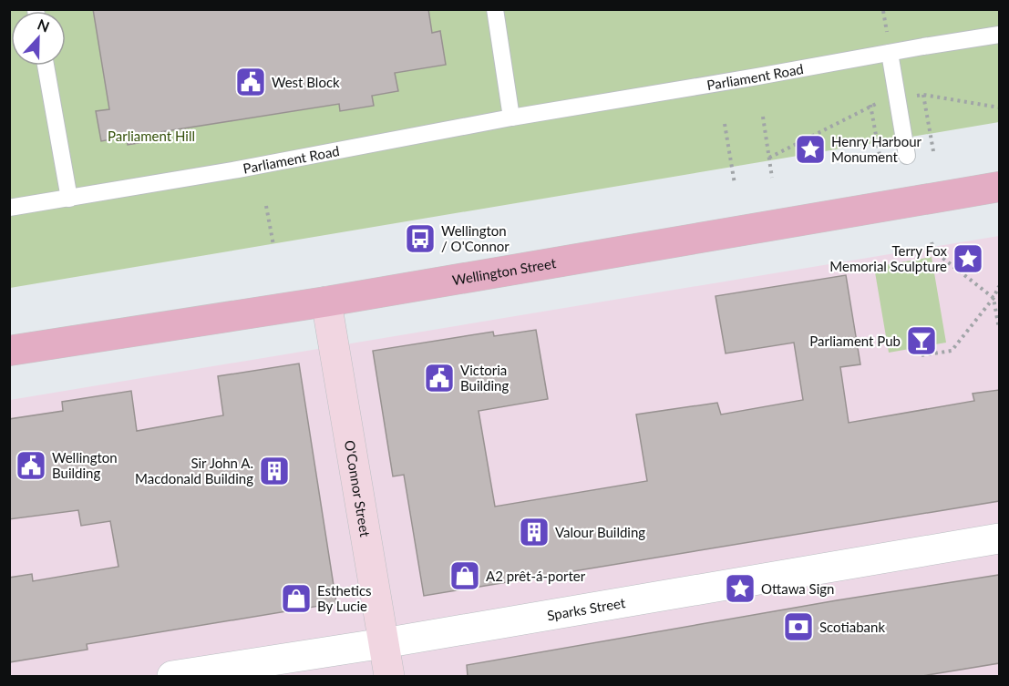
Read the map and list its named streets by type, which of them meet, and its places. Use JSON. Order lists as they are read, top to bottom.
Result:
{
  "streets": {
    "main road": ["Wellington Street", "O'Connor Street"],
    "street": ["Sparks Street"],
    "lane": ["Parliament Road"]
  },
  "crossings": [
    ["Wellington Street", "O'Connor Street"],
    ["O'Connor Street", "Sparks Street"]
  ],
  "parks": ["Parliament Hill"],
  "places": {
    "public building": ["West Block", "Victoria Building", "Wellington Building"],
    "place": ["Henry Harbour Monument", "Terry Fox Memorial Sculpture", "Ottawa Sign"],
    "bus stop": ["Wellington / O'Connor"],
    "bar": ["Parliament Pub"],
    "building": ["Sir John A. Macdonald Building", "Valour Building"],
    "shop": ["A2 prêt-á-porter", "Esthetics By Lucie"],
    "bank": ["Scotiabank"]
  },
  "north": "top"
}
